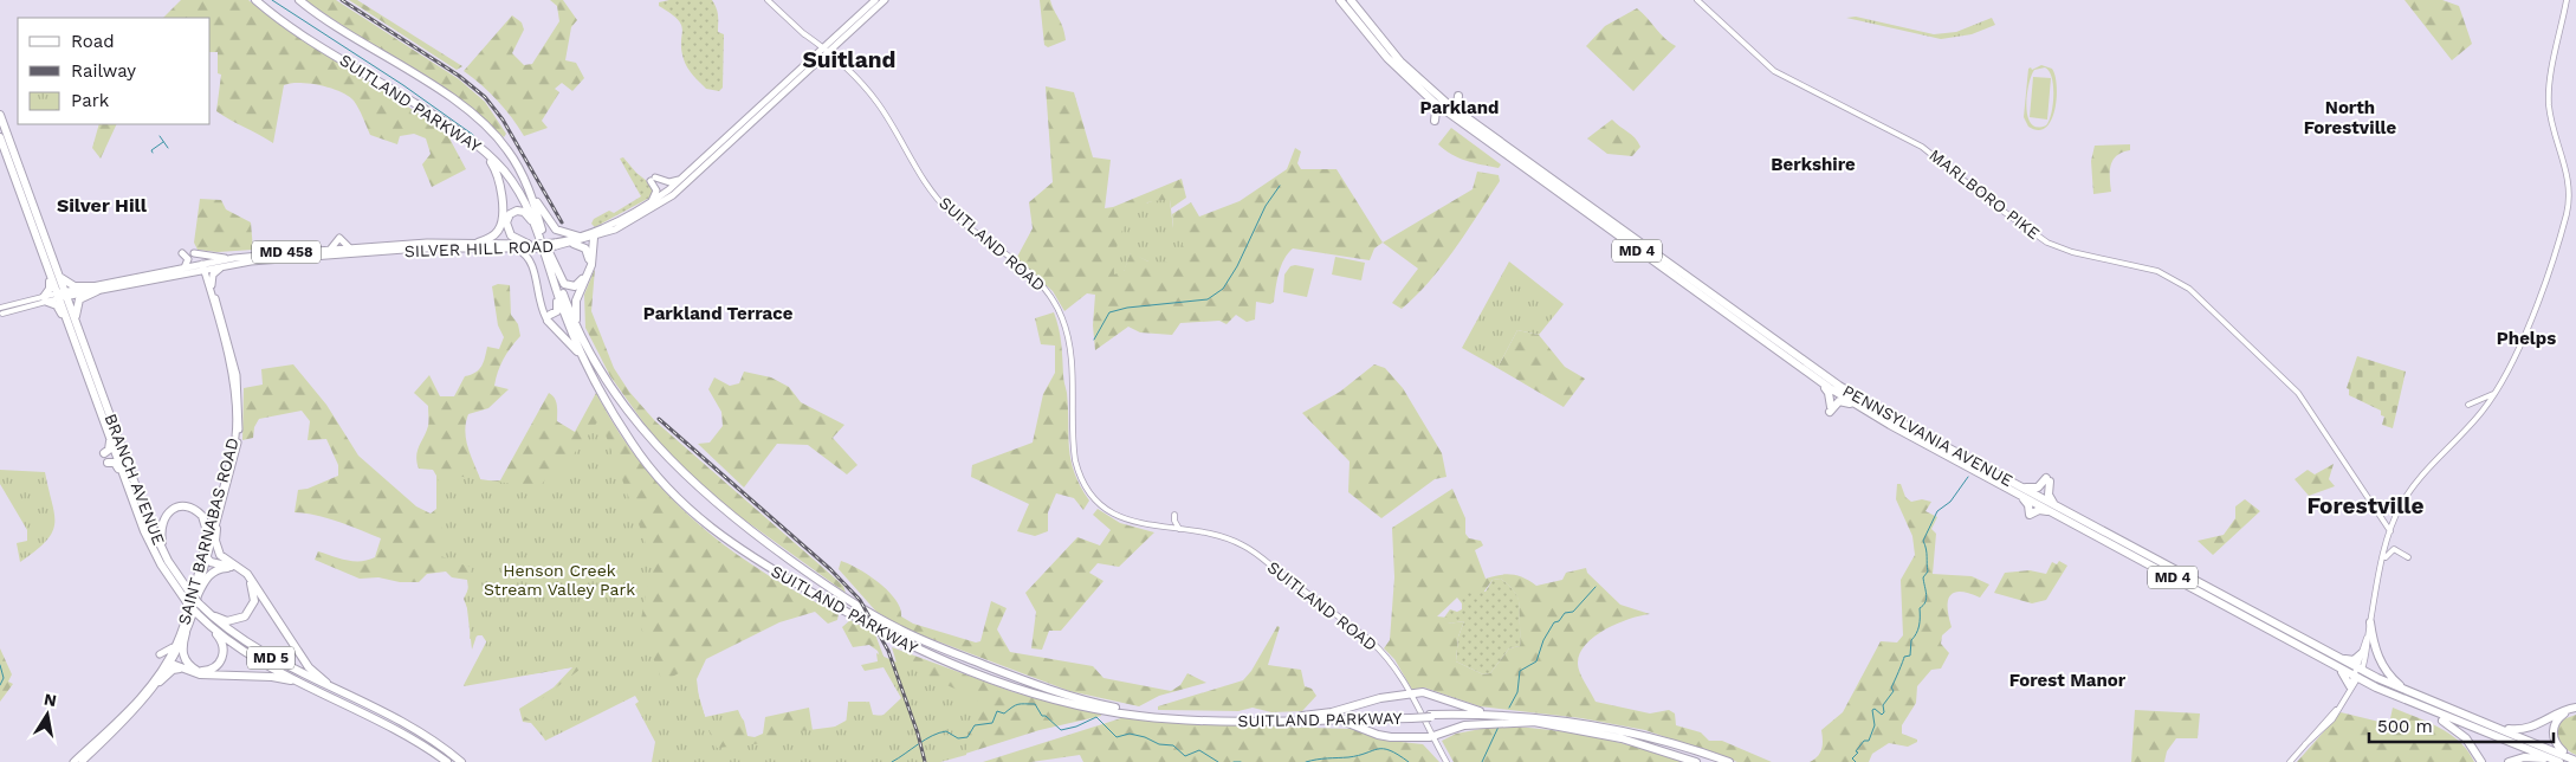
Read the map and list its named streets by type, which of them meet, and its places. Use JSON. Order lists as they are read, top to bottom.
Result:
{
  "streets": {
    "highway": [
      "SUITLAND PARKWAY",
      "MD 4",
      "PENNSYLVANIA AVENUE",
      "BRANCH AVENUE",
      "MD 5"
    ],
    "main road": [
      "MARLBORO PIKE",
      "SUITLAND ROAD",
      "SILVER HILL ROAD",
      "MD 458",
      "SAINT BARNABAS ROAD"
    ]
  },
  "crossings": [
    ["SUITLAND PARKWAY", "SILVER HILL ROAD"],
    ["SUITLAND ROAD", "SILVER HILL ROAD"],
    ["SILVER HILL ROAD", "BRANCH AVENUE"],
    ["SILVER HILL ROAD", "SAINT BARNABAS ROAD"],
    ["BRANCH AVENUE", "SAINT BARNABAS ROAD"]
  ],
  "districts": [
    "Suitland",
    "Parkland",
    "North Forestville",
    "Berkshire",
    "Silver Hill",
    "Parkland Terrace",
    "Phelps",
    "Forestville",
    "Forest Manor"
  ],
  "parks": ["Henson Creek Stream Valley Park"],
  "legend": ["Road", "Railway", "Park"],
  "scale_bar": "500 m",
  "north": "top"
}
